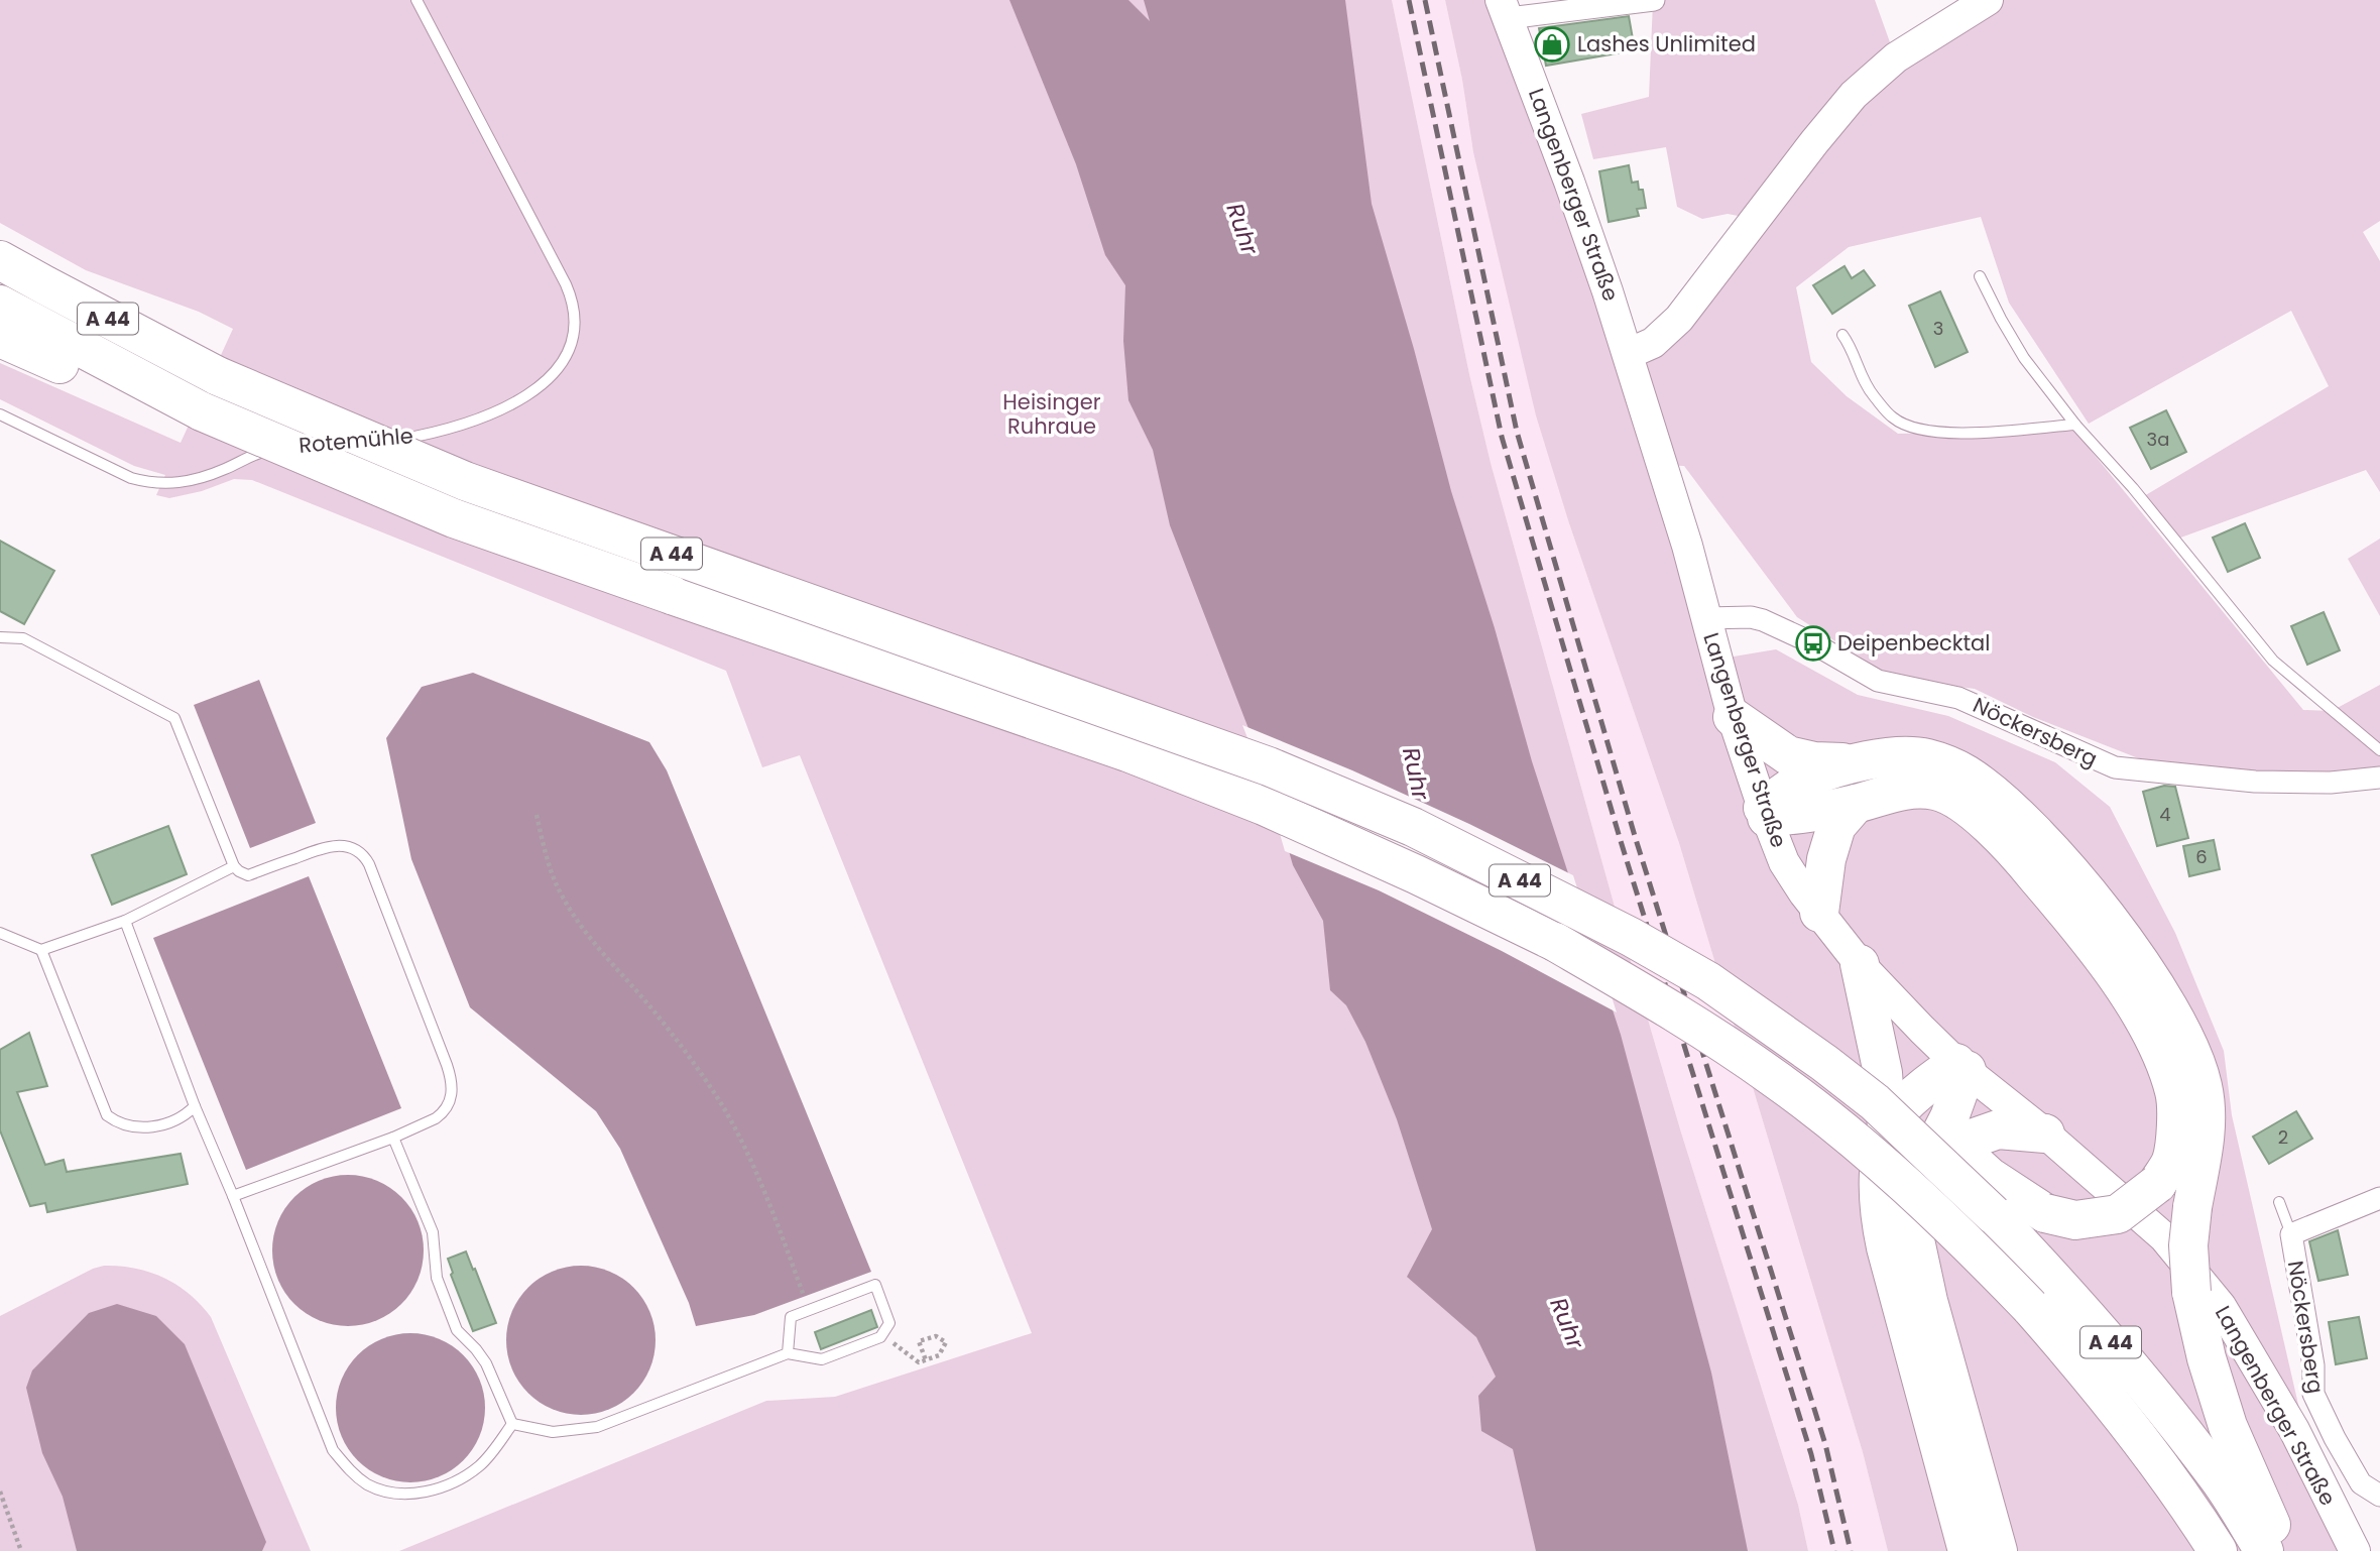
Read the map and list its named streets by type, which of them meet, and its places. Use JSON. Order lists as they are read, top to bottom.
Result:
{
  "streets": {
    "highway": ["A 44"],
    "main road": ["Langenberger Straße"],
    "street": ["Nöckersberg"],
    "lane": ["Rotemühle"]
  },
  "crossings": [
    ["Langenberger Straße", "Nöckersberg"]
  ],
  "water": ["Ruhr"],
  "parks": ["Heisinger Ruhraue"],
  "places": {
    "shop": ["Lashes Unlimited"],
    "bus stop": ["Deipenbecktal"]
  },
  "house_numbers": [
    "3",
    "3a",
    "4",
    "6",
    "2"
  ]
}
